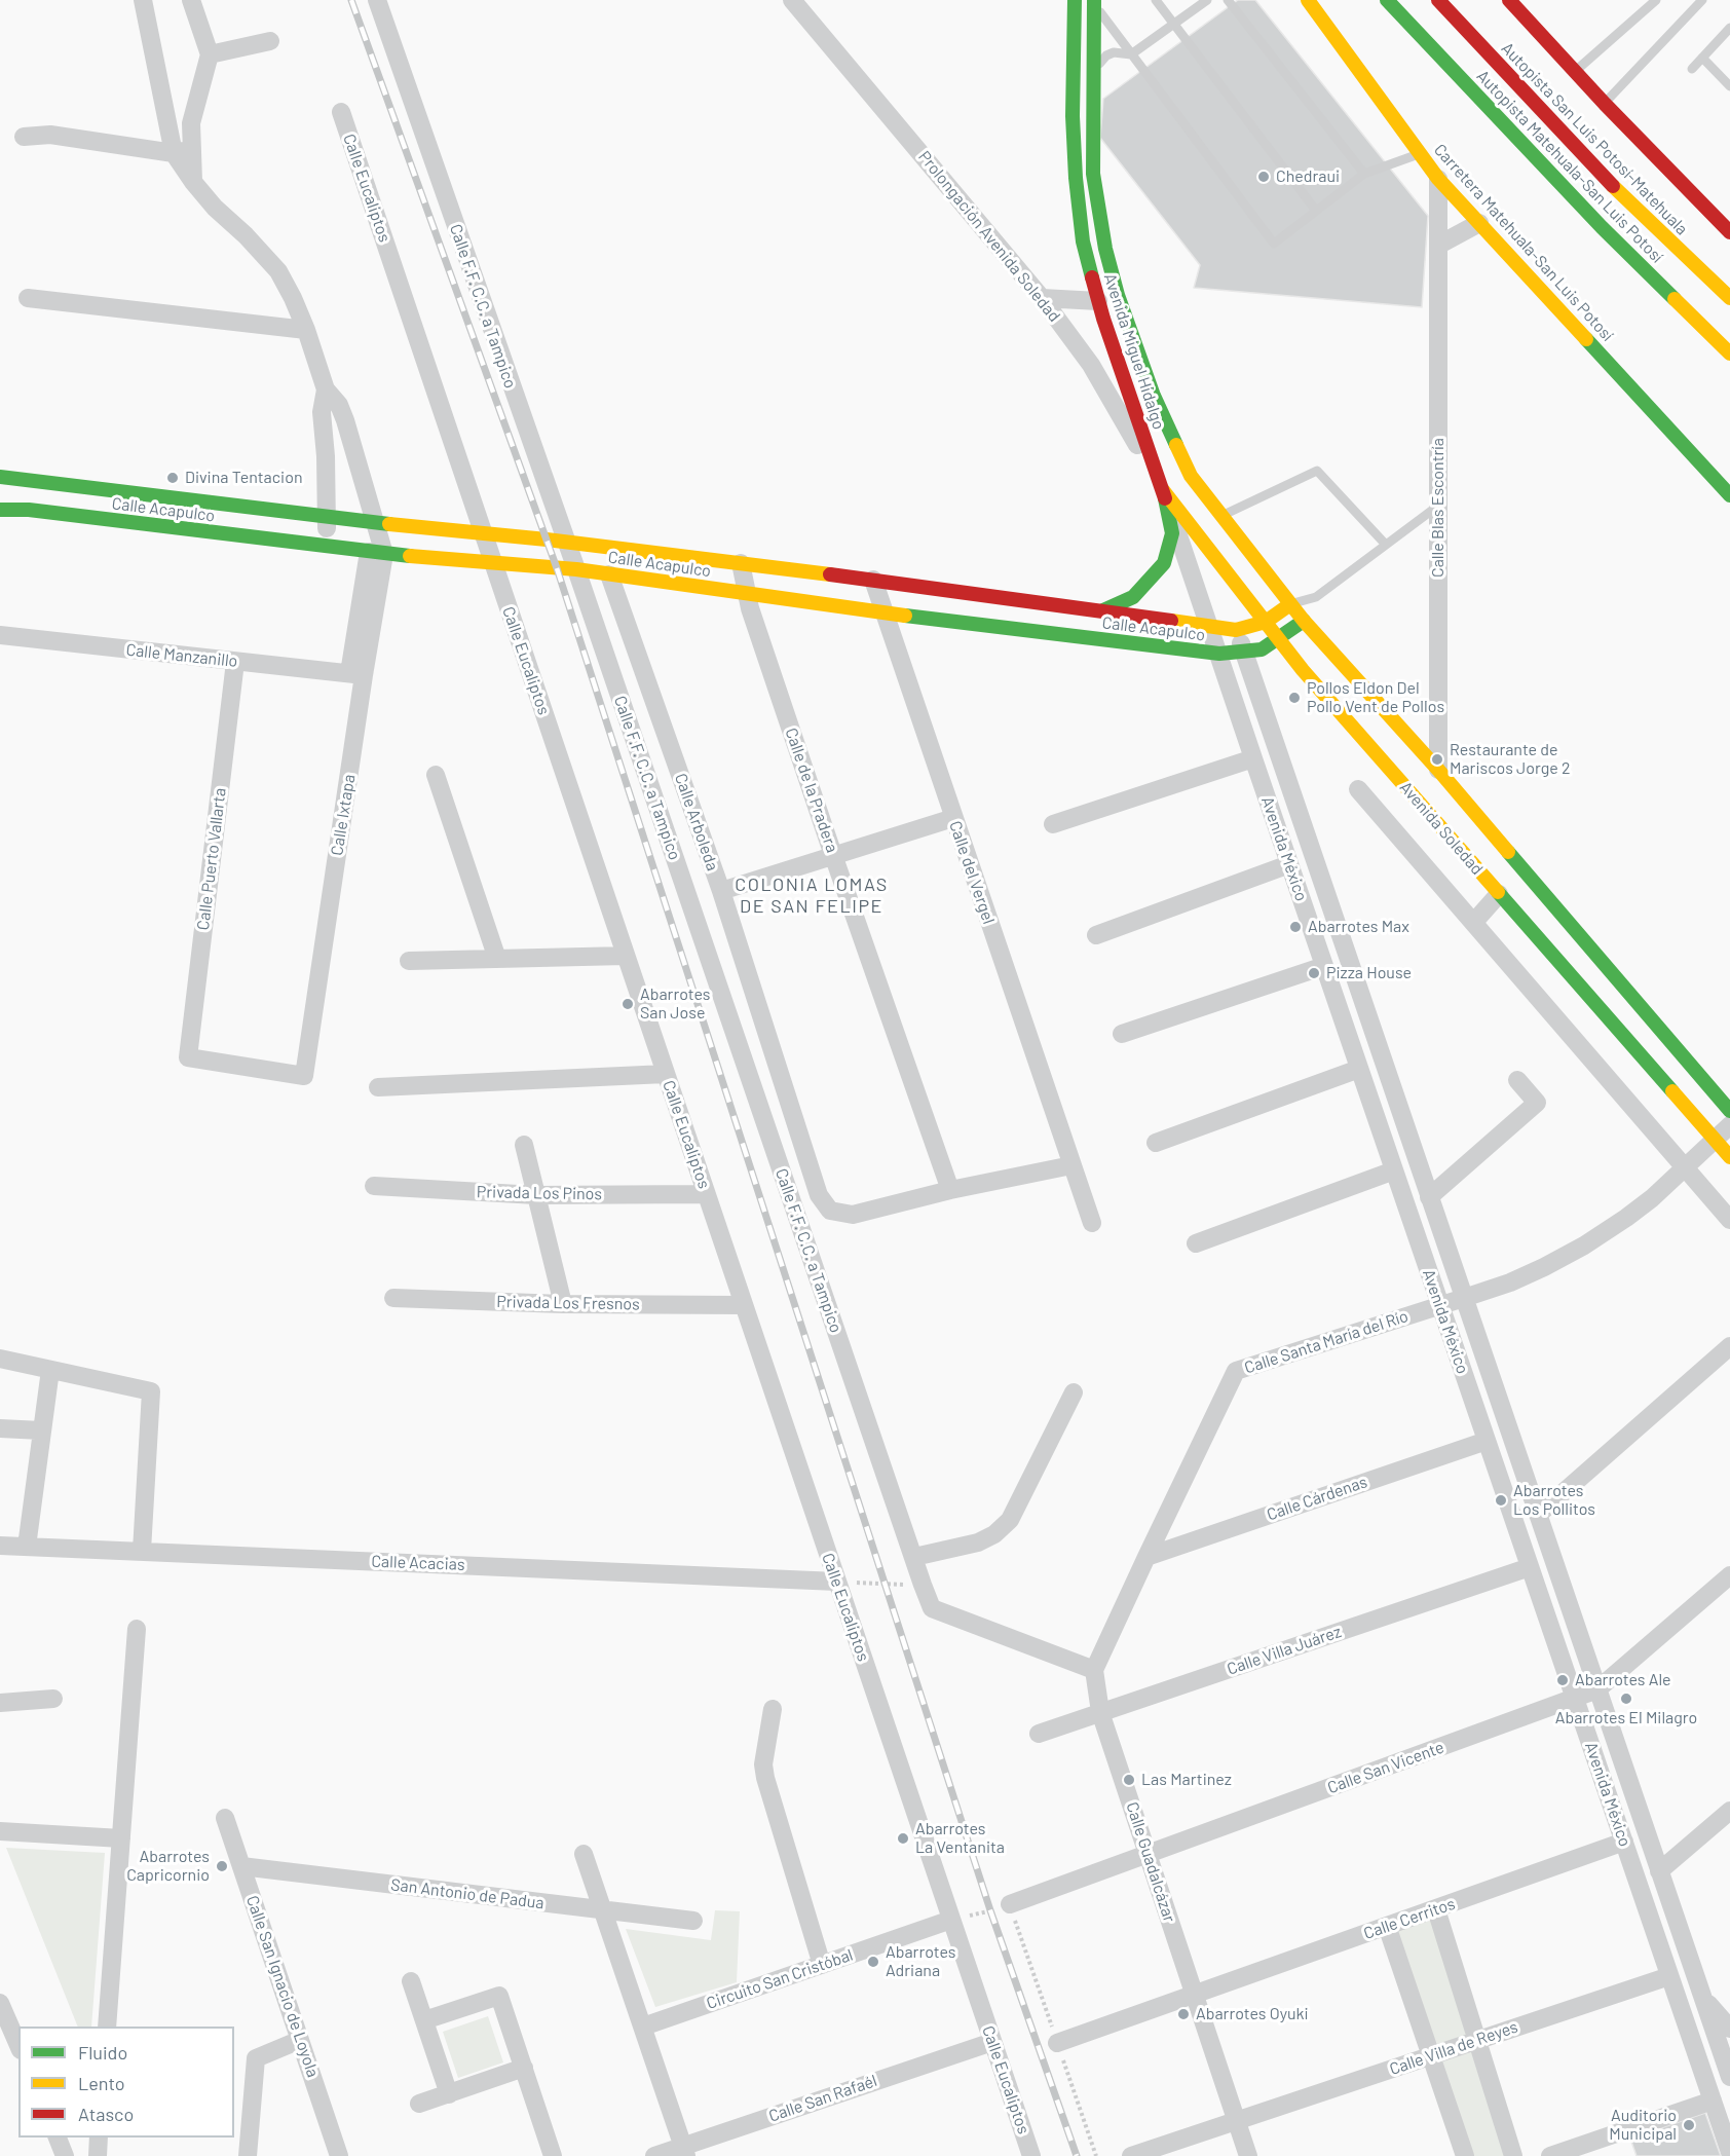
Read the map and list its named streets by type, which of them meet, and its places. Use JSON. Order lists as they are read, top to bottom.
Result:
{
  "streets": {
    "main road": [
      "Autopista San Luis Potosí-Matehuala",
      "Autopista Matehuala-San Luis Potosí",
      "Carretera Matehuala-San Luis Potosí",
      "Avenida Miguel Hidalgo",
      "Calle Acapulco",
      "Avenida Soledad"
    ],
    "street": [
      "Calle Eucaliptos",
      "Prolongación Avenida Soledad",
      "Calle F.F. C.C. a Tampico",
      "Calle Blas Escontría",
      "Calle Manzanillo",
      "Calle de la Pradera",
      "Calle Ixtapa",
      "Calle Arboleda",
      "Avenida México",
      "Calle Puerto Vallarta",
      "Calle del Vergel",
      "Privada Los Pinos",
      "Privada Los Fresnos",
      "Calle Santa María del Río",
      "Calle Cárdenas",
      "Calle Acacias",
      "Calle Villa Juárez",
      "Calle San Vicente",
      "Calle Guadalcázar",
      "San Antonio de Padua",
      "Calle Cerritos",
      "Circuito San Cristóbal",
      "Calle San Ignacio de Loyola",
      "Calle Villa de Reyes",
      "Calle San Rafaél"
    ]
  },
  "crossings": [
    ["Calle Eucaliptos", "Calle Acapulco"],
    ["Calle Eucaliptos", "Privada Los Pinos"],
    ["Calle Eucaliptos", "Privada Los Fresnos"],
    ["Calle Eucaliptos", "Calle Acacias"],
    ["Calle Eucaliptos", "Circuito San Cristóbal"],
    ["Calle Eucaliptos", "Calle San Rafaél"],
    ["Prolongación Avenida Soledad", "Avenida Miguel Hidalgo"],
    ["Prolongación Avenida Soledad", "Avenida Soledad"],
    ["Prolongación Avenida Soledad", "Avenida México"],
    ["Carretera Matehuala-San Luis Potosí", "Calle Blas Escontría"],
    ["Calle F.F. C.C. a Tampico", "Calle Acapulco"],
    ["Calle F.F. C.C. a Tampico", "Calle Guadalcázar"],
    ["Avenida Miguel Hidalgo", "Avenida Soledad"],
    ["Avenida Miguel Hidalgo", "Avenida México"],
    ["Calle Blas Escontría", "Avenida Soledad"],
    ["Calle Acapulco", "Calle de la Pradera"],
    ["Calle Acapulco", "Calle Ixtapa"],
    ["Calle Acapulco", "Calle Arboleda"],
    ["Calle Acapulco", "Avenida Soledad"],
    ["Calle Acapulco", "Avenida México"],
    ["Calle Acapulco", "Calle del Vergel"],
    ["Calle Manzanillo", "Calle Ixtapa"],
    ["Calle Manzanillo", "Calle Puerto Vallarta"],
    ["Calle de la Pradera", "Calle Arboleda"],
    ["Calle Ixtapa", "Calle Puerto Vallarta"],
    ["Avenida Soledad", "Avenida México"],
    ["Avenida Soledad", "Calle Santa María del Río"],
    ["Avenida México", "Calle Santa María del Río"],
    ["Avenida México", "Calle Cárdenas"],
    ["Avenida México", "Calle Villa Juárez"],
    ["Avenida México", "Calle San Vicente"],
    ["Avenida México", "Calle Cerritos"],
    ["Avenida México", "Calle Villa de Reyes"],
    ["Calle Santa María del Río", "Calle Cárdenas"],
    ["Calle Villa Juárez", "Calle Guadalcázar"],
    ["Calle San Vicente", "Calle Guadalcázar"],
    ["Calle Guadalcázar", "Calle Cerritos"],
    ["Calle Guadalcázar", "Calle Villa de Reyes"],
    ["San Antonio de Padua", "Calle San Ignacio de Loyola"]
  ],
  "districts": ["COLONIA LOMAS DE SAN FELIPE"],
  "places": [
    "Chedraui",
    "Divina Tentacion",
    "Pollos Eldon Del Pollo Vent de Pollos",
    "Restaurante de Mariscos Jorge 2",
    "Abarrotes Max",
    "Pizza House",
    "Abarrotes San Jose",
    "Abarrotes Los Pollitos",
    "Abarrotes Ale",
    "Abarrotes El Milagro",
    "Las Martinez",
    "Abarrotes La Ventanita",
    "Abarrotes Capricornio",
    "Abarrotes Adriana",
    "Abarrotes Oyuki",
    "Auditorio Municipal"
  ],
  "legend": ["Fluido", "Lento", "Atasco"]
}
